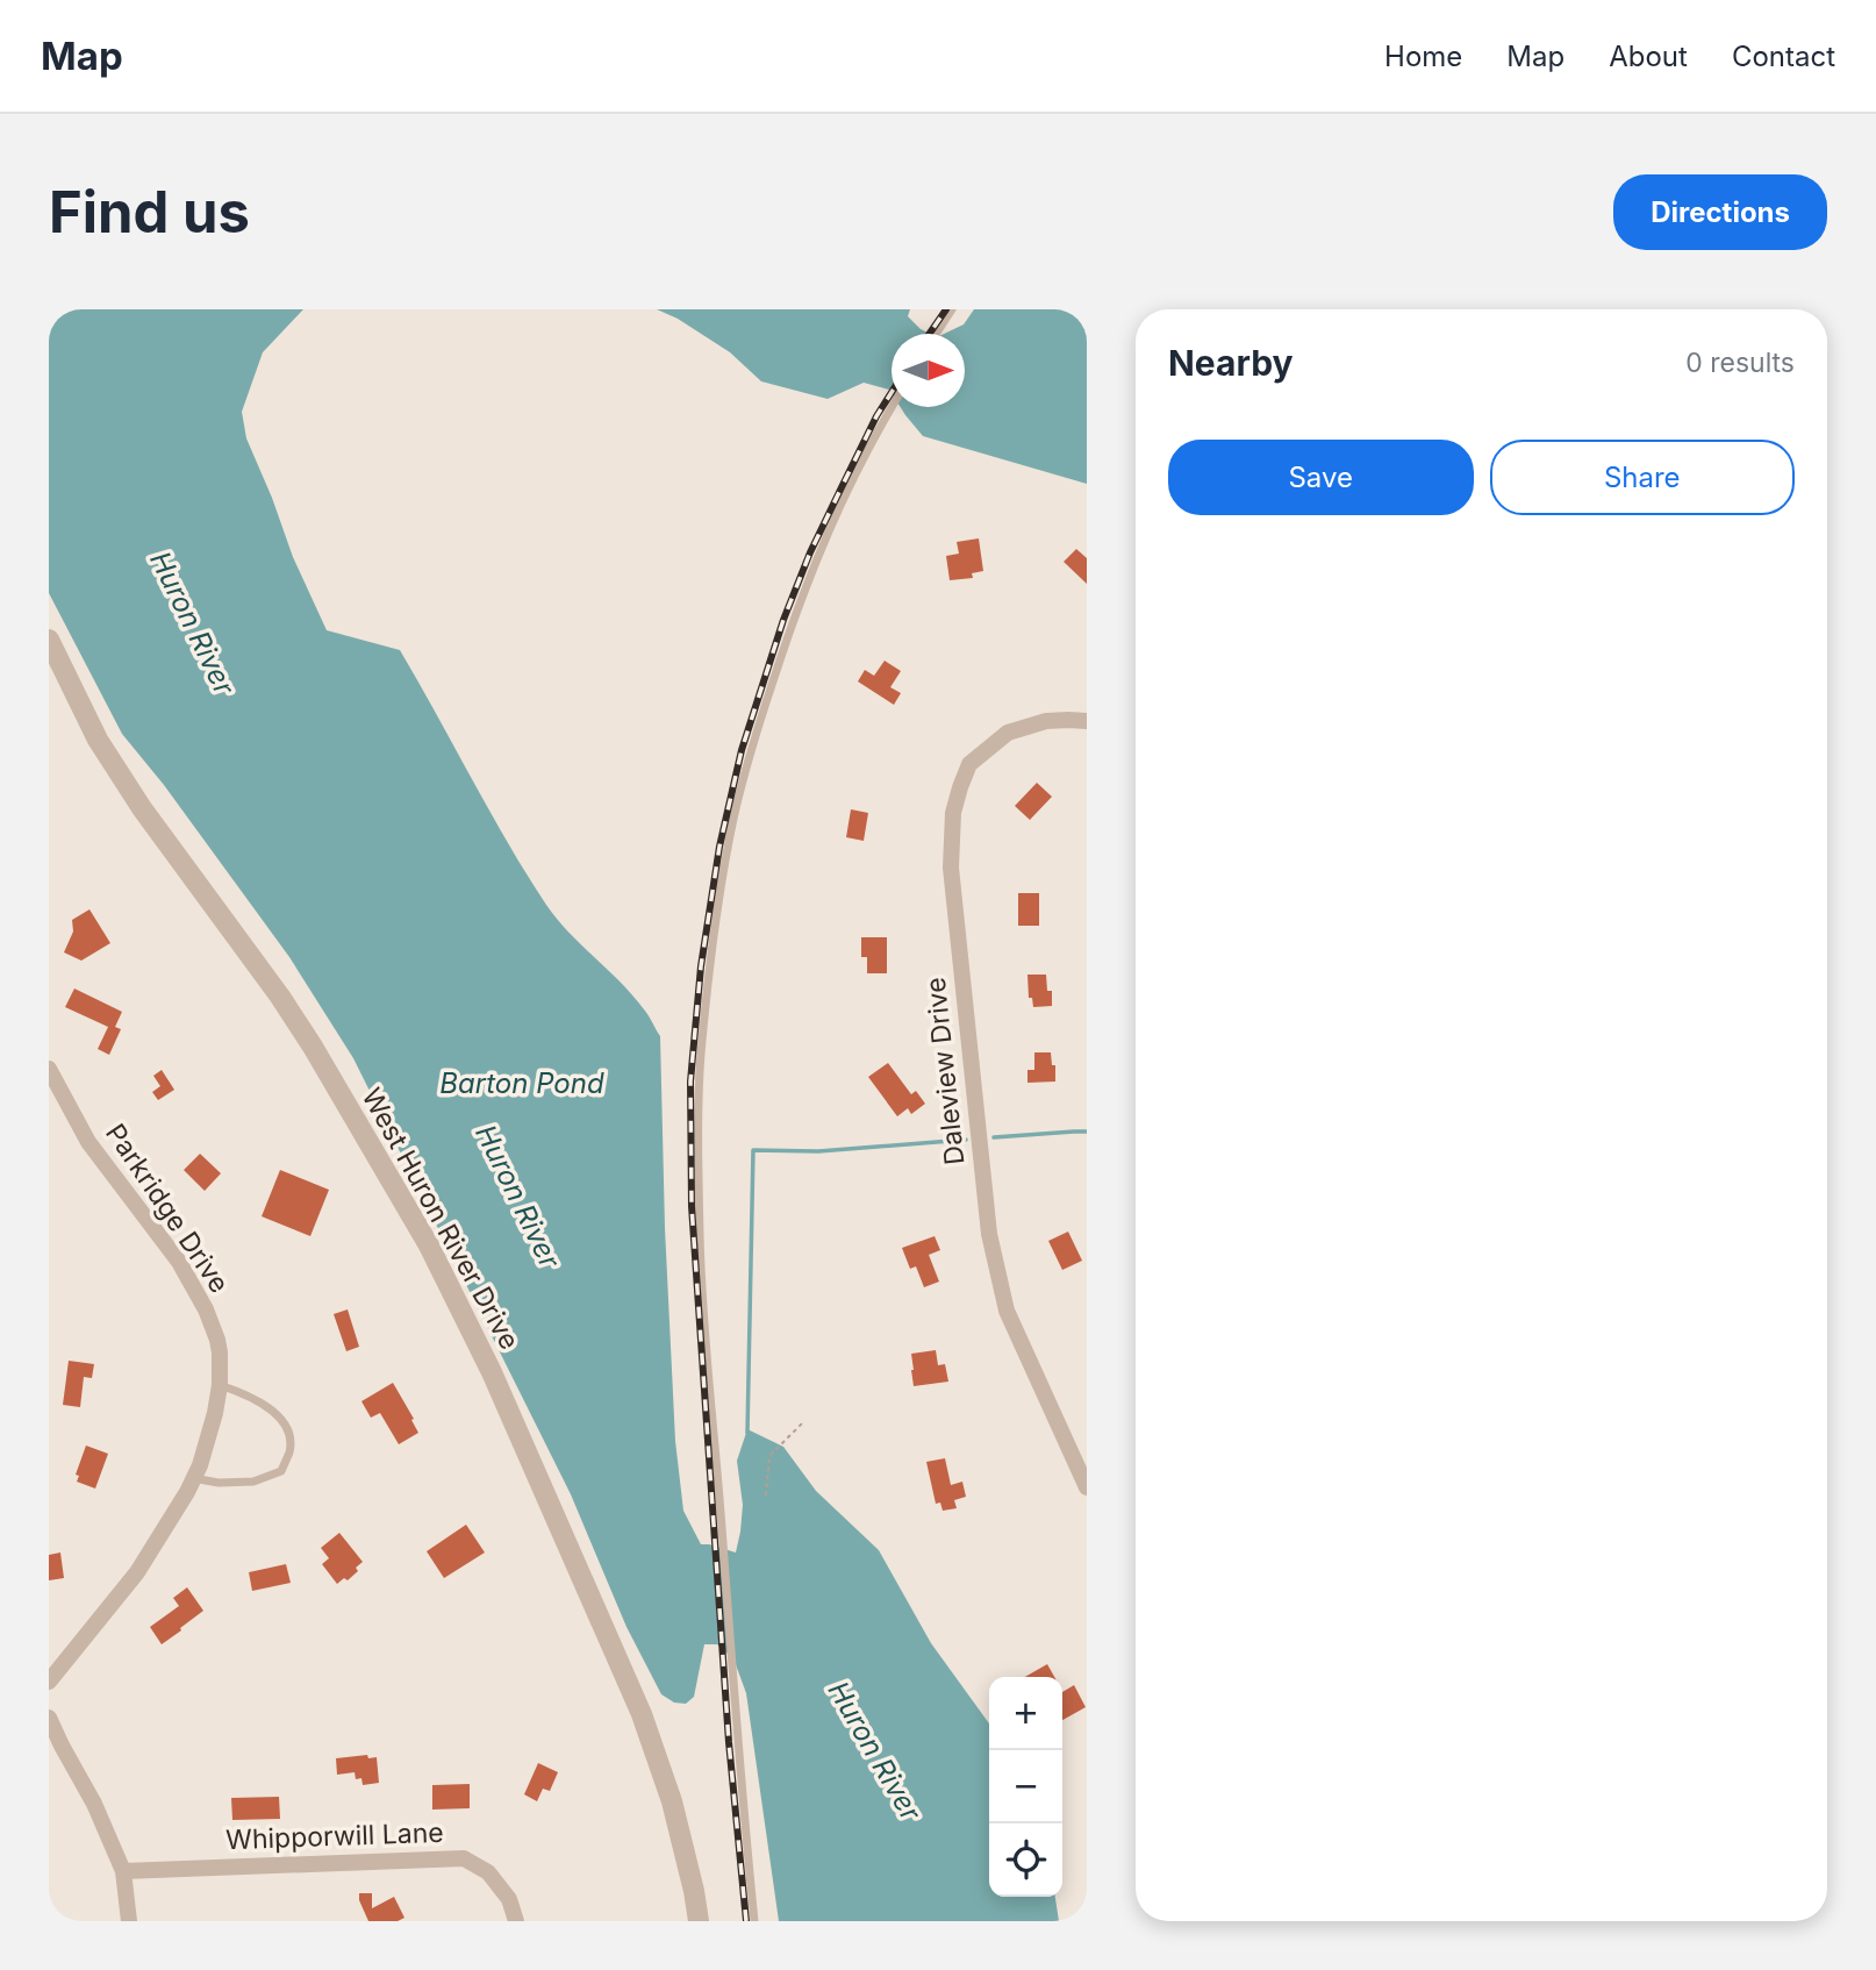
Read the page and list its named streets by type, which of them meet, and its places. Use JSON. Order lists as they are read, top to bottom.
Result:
{
  "streets": {
    "street": [
      "Daleview Drive",
      "Parkridge Drive",
      "West Huron River Drive",
      "Whipporwill Lane"
    ]
  },
  "water": ["Huron River", "Barton Pond"],
  "north": "right",
  "page": {
    "header": "Map",
    "nav": [
      "Home",
      "Map",
      "About",
      "Contact"
    ],
    "buttons": [
      "Directions",
      ["Save", "Share"]
    ],
    "title": "Find us",
    "heading": ["Nearby", "0 results"],
    "map_buttons": ["+", "−"]
  }
}
